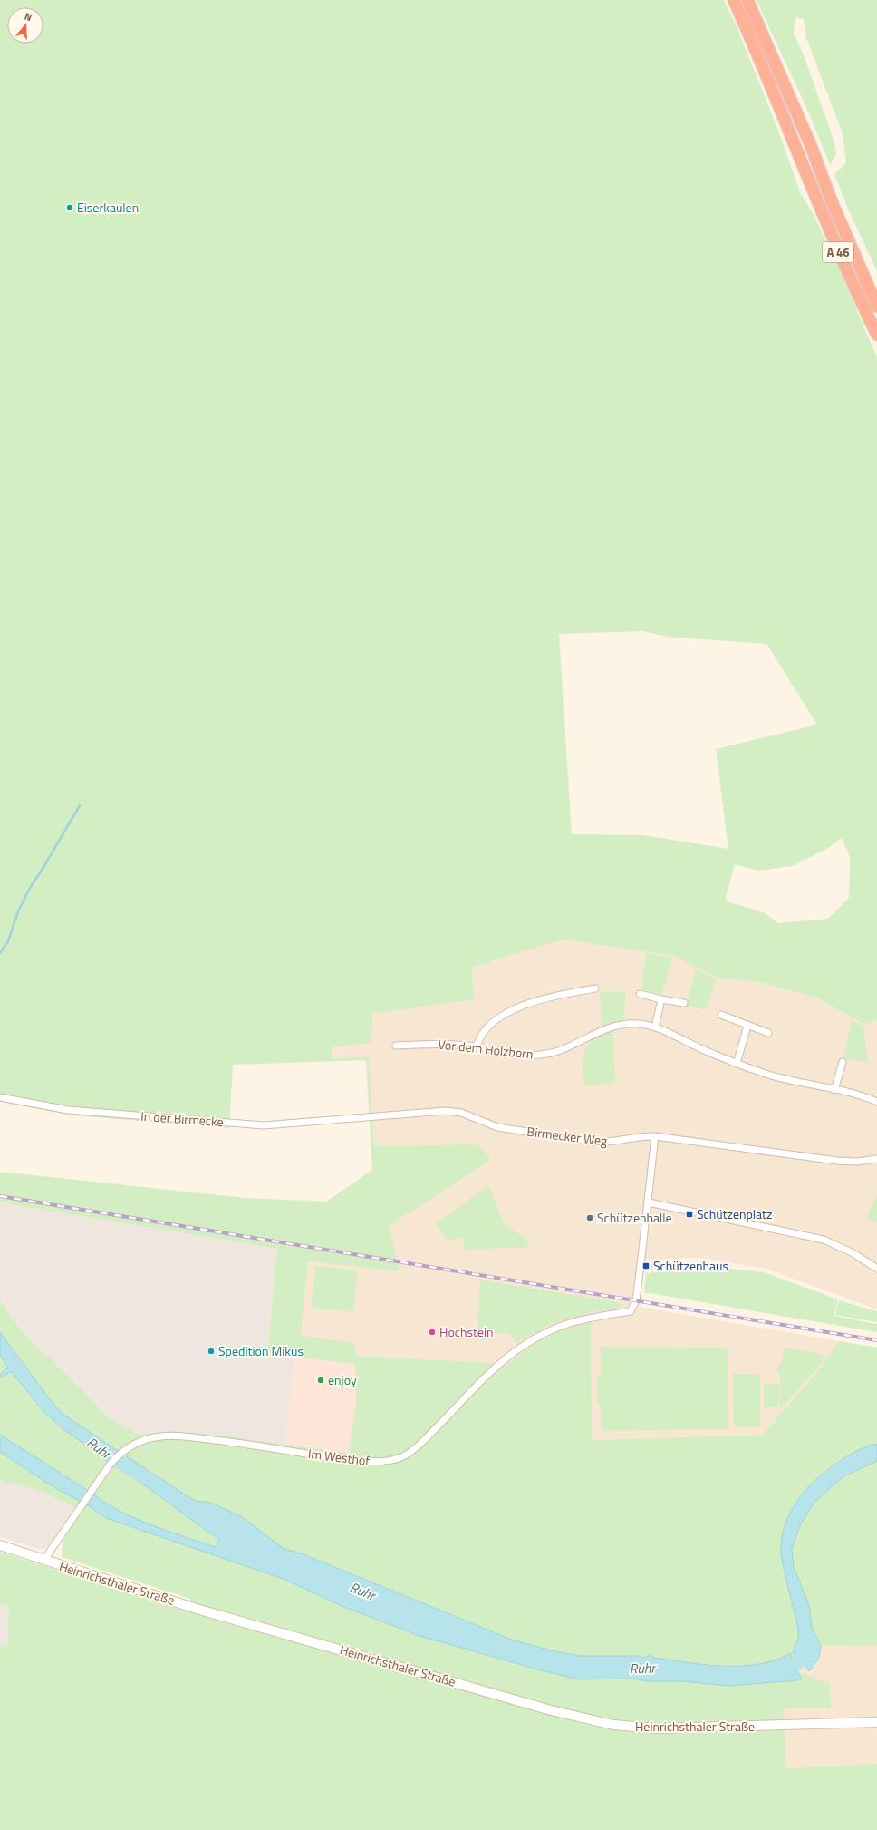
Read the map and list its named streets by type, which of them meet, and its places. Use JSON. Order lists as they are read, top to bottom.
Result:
{
  "streets": {
    "highway": ["A 46"],
    "main road": ["Heinrichsthaler Straße"],
    "street": [
      "Vor dem Holzborn",
      "In der Birmecke",
      "Birmecker Weg",
      "Im Westhof"
    ]
  },
  "crossings": [
    ["In der Birmecke", "Birmecker Weg"],
    ["Im Westhof", "Heinrichsthaler Straße"]
  ],
  "water": ["Ruhr"],
  "places": {
    "other": [
      "Eiserkaulen",
      "Schützenhalle",
      "Hochstein",
      "Spedition Mikus",
      "enjoy"
    ],
    "transit": ["Schützenplatz", "Schützenhaus"]
  },
  "north": "top"
}
